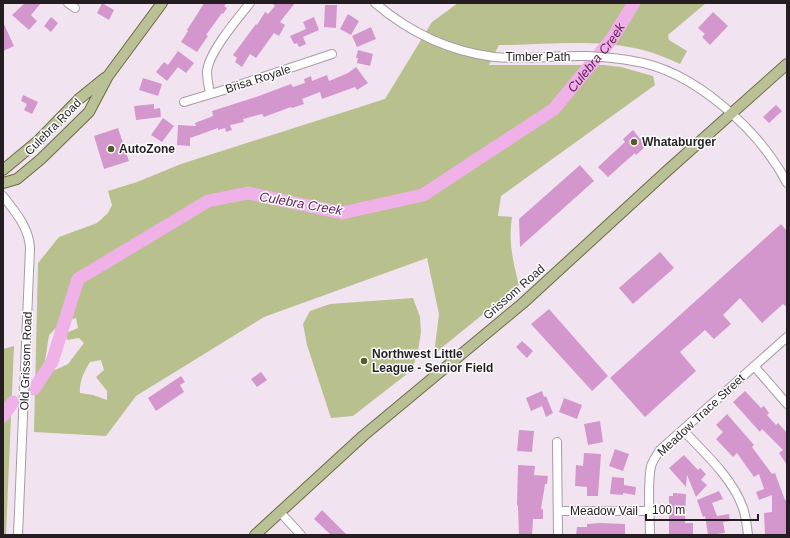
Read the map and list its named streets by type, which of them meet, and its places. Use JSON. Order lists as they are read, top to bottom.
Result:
{
  "streets": {
    "main road": ["Culebra Road", "Grissom Road"],
    "street": [
      "Timber Path",
      "Brisa Royale",
      "Old Grissom Road",
      "Meadow Trace Street",
      "Meadow Vail"
    ]
  },
  "crossings": [
    ["Timber Path", "Grissom Road"],
    ["Meadow Trace Street", "Meadow Vail"]
  ],
  "water": ["Culebra Creek"],
  "places": ["Whataburger", "AutoZone", "Northwest Little League - Senior Field"],
  "scale_bar": "100 m"
}
